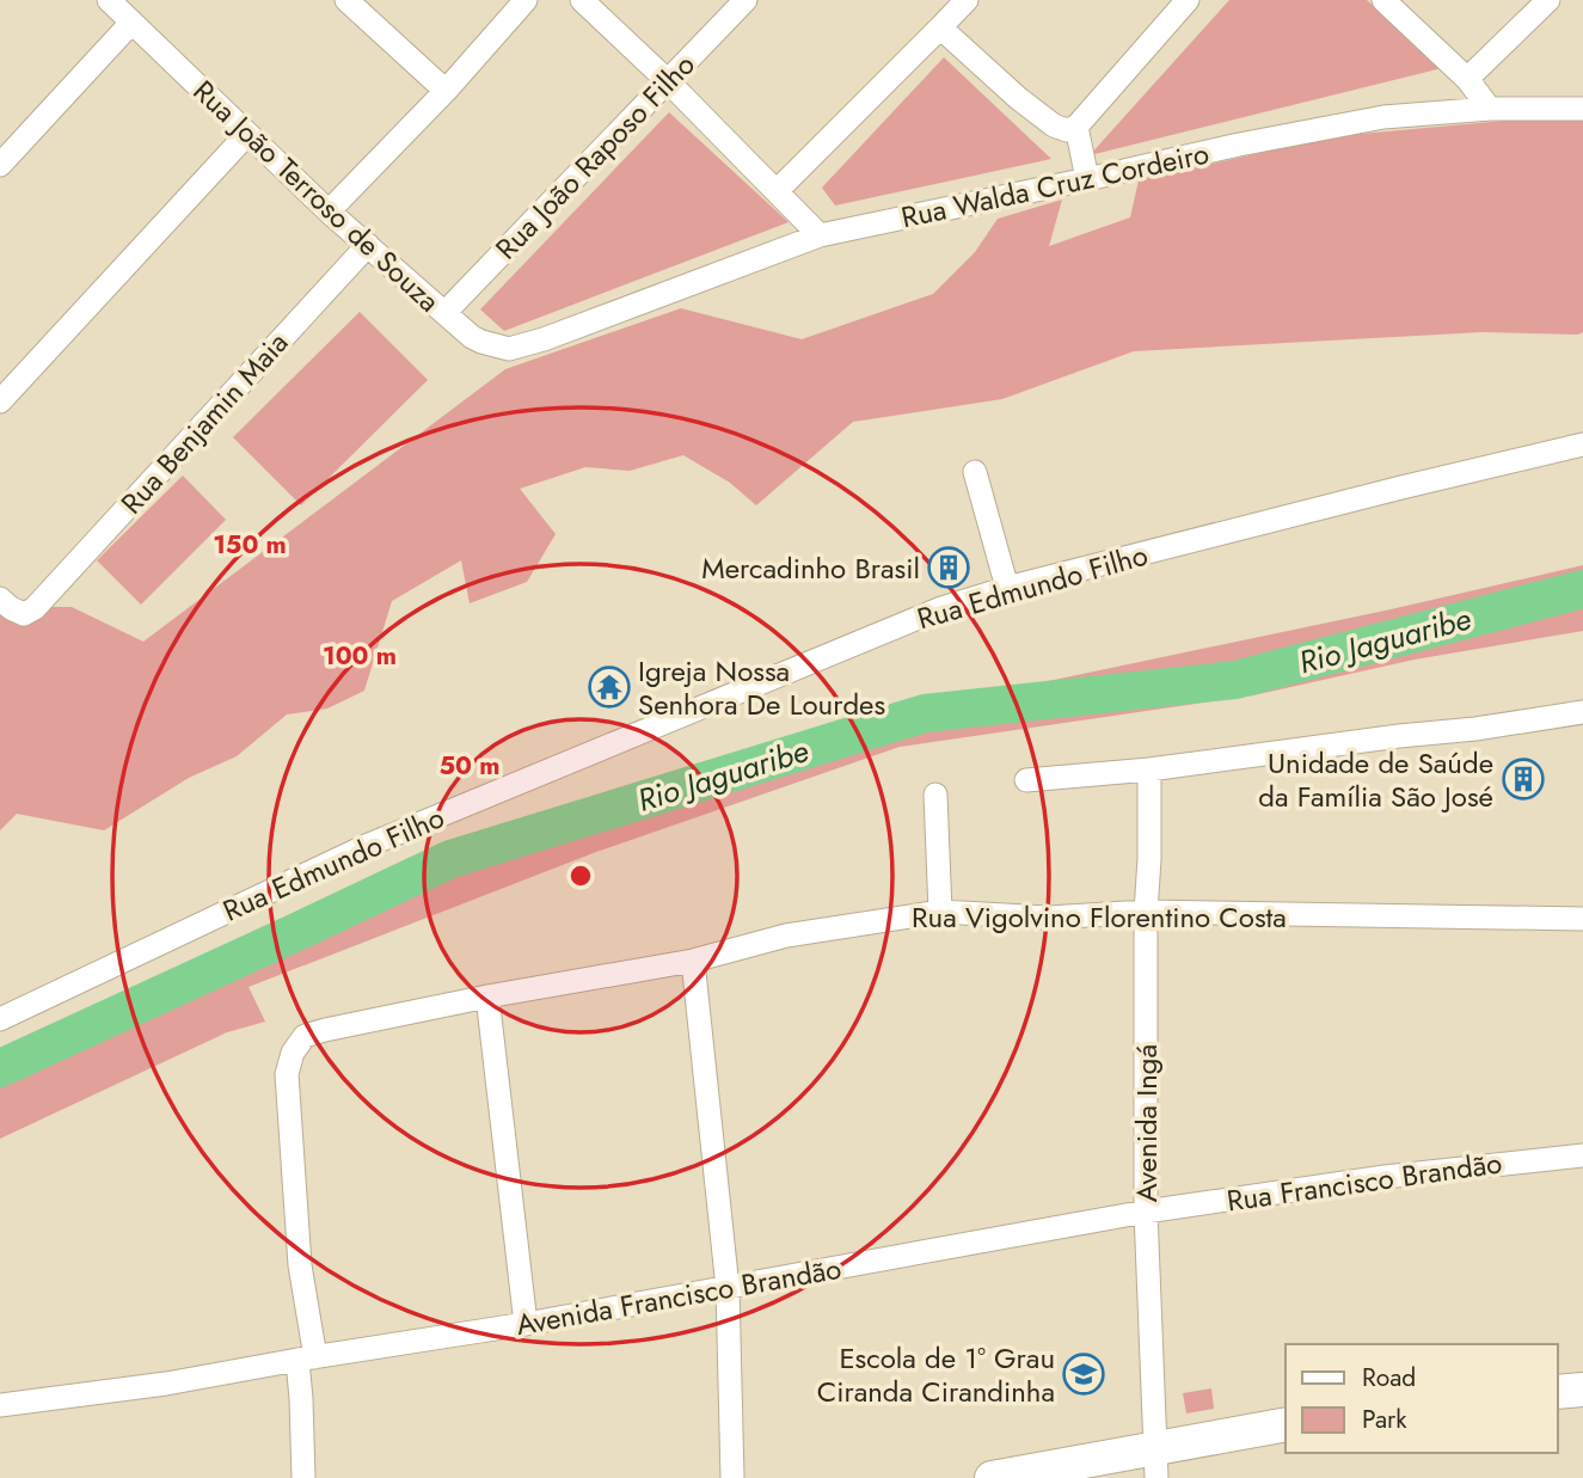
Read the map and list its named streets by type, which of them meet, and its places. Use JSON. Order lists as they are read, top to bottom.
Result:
{
  "streets": {
    "street": [
      "Rua João Raposo Filho",
      "Rua Walda Cruz Cordeiro",
      "Rua João Terroso de Souza",
      "Rua Benjamin Maia",
      "Rua Edmundo Filho",
      "Rua Vigolvino Florentino Costa",
      "Avenida Ingá",
      "Rua Francisco Brandão",
      "Avenida Francisco Brandão"
    ]
  },
  "crossings": [
    ["Rua João Raposo Filho", "Rua João Terroso de Souza"],
    ["Rua Walda Cruz Cordeiro", "Rua João Terroso de Souza"],
    ["Rua João Terroso de Souza", "Rua Benjamin Maia"],
    ["Rua Vigolvino Florentino Costa", "Avenida Ingá"],
    ["Rua Vigolvino Florentino Costa", "Avenida Francisco Brandão"],
    ["Avenida Ingá", "Rua Francisco Brandão"],
    ["Avenida Ingá", "Avenida Francisco Brandão"],
    ["Rua Francisco Brandão", "Avenida Francisco Brandão"]
  ],
  "water": ["Rio Jaguaribe"],
  "places": {
    "building": ["Mercadinho Brasil", "Unidade de Saúde da Família São José"],
    "temple": ["Igreja Nossa Senhora De Lourdes"],
    "school or university": ["Escola de 1º Grau Ciranda Cirandinha"]
  },
  "legend": ["Road", "Park"],
  "rings": ["150 m", "100 m", "50 m"]
}
